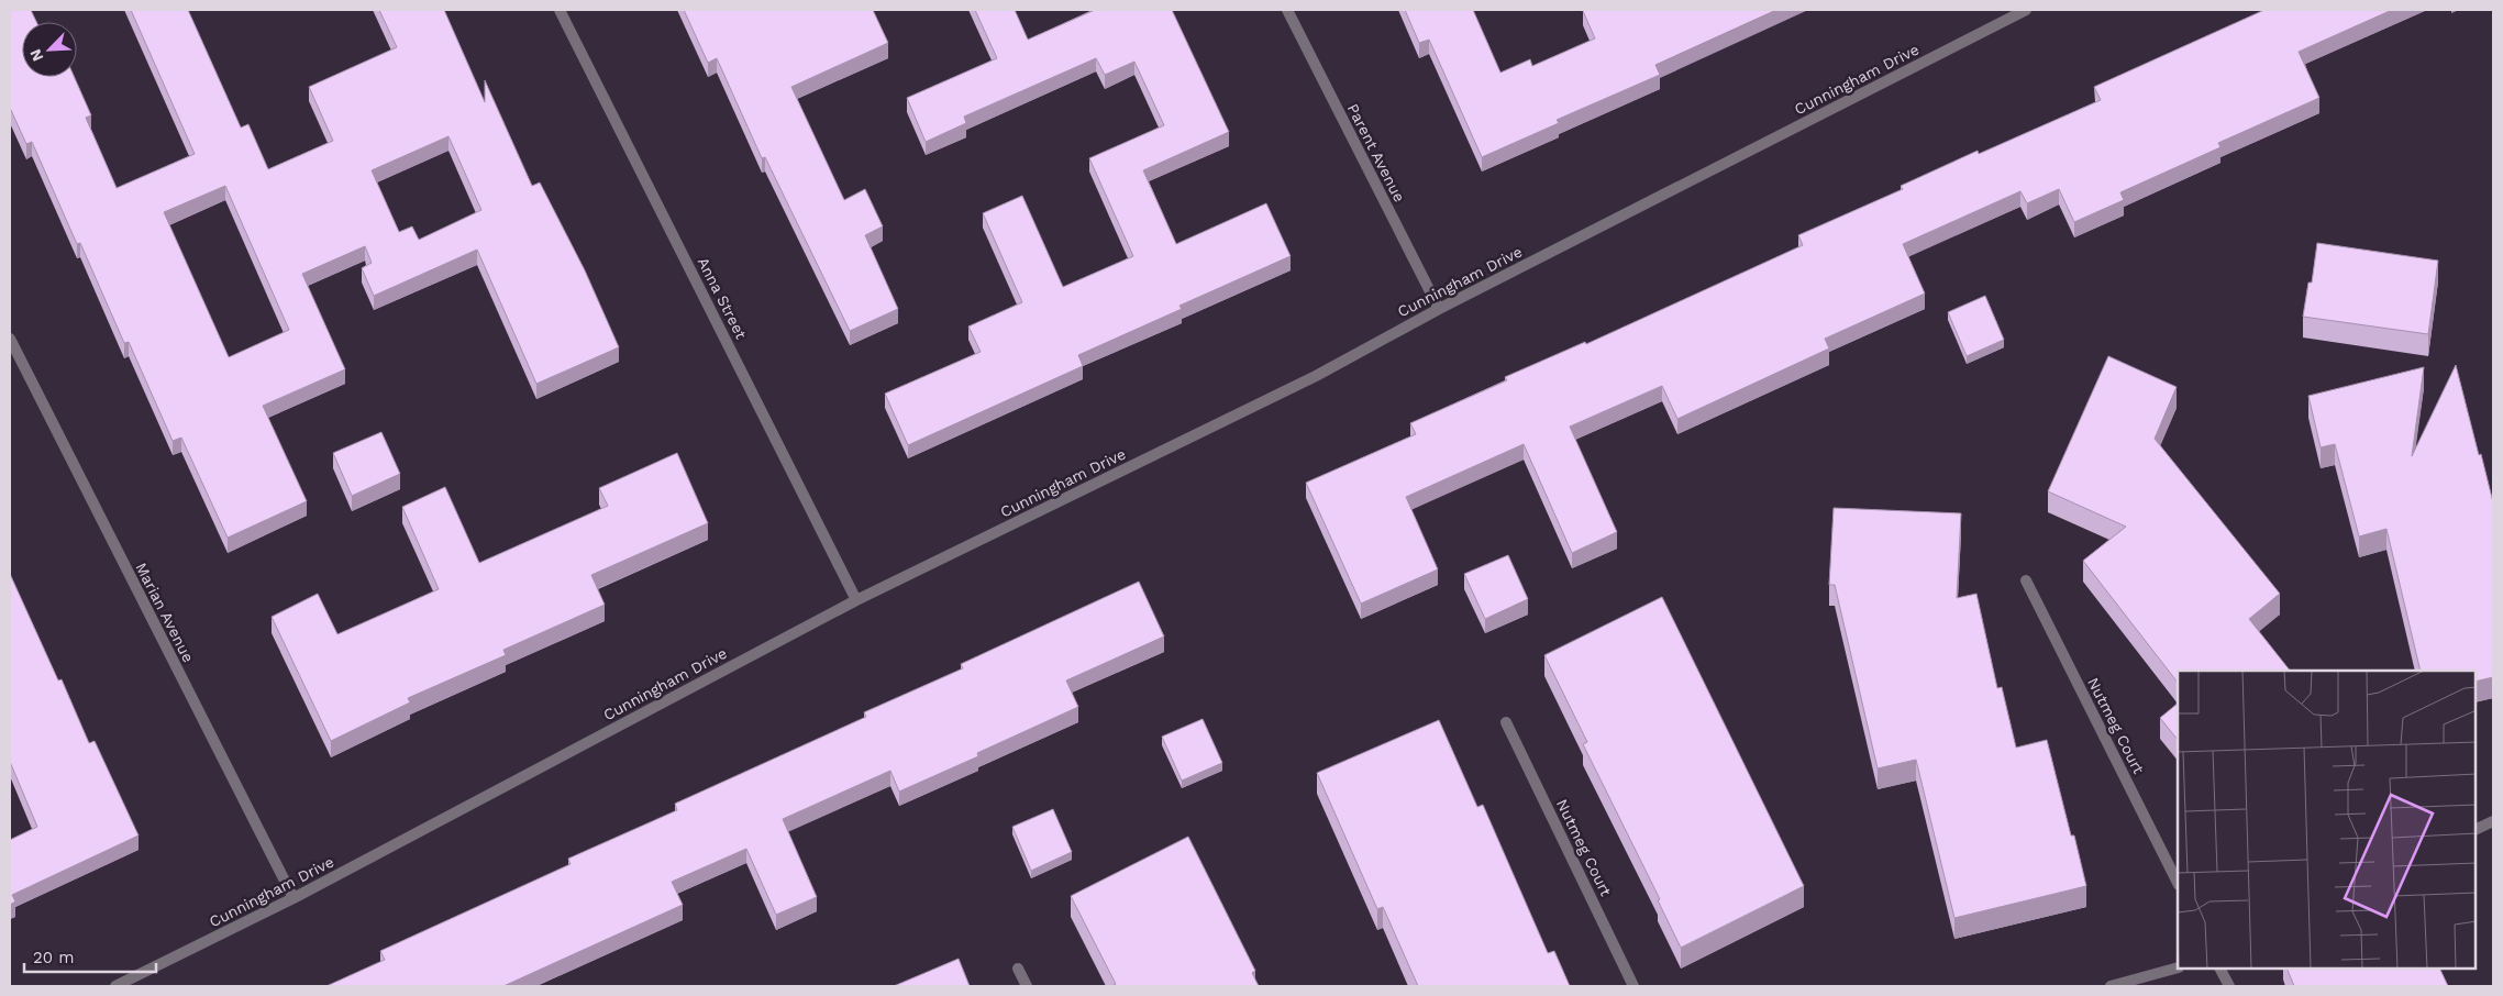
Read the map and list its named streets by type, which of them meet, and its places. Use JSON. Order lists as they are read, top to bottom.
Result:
{
  "streets": {
    "street": [
      "Cunningham Drive",
      "Parent Avenue",
      "Anna Street",
      "Marian Avenue",
      "Nutmeg Court"
    ]
  },
  "crossings": [
    ["Cunningham Drive", "Parent Avenue"],
    ["Cunningham Drive", "Anna Street"],
    ["Cunningham Drive", "Marian Avenue"]
  ],
  "scale_bar": "20 m",
  "north": "bottom left"
}
